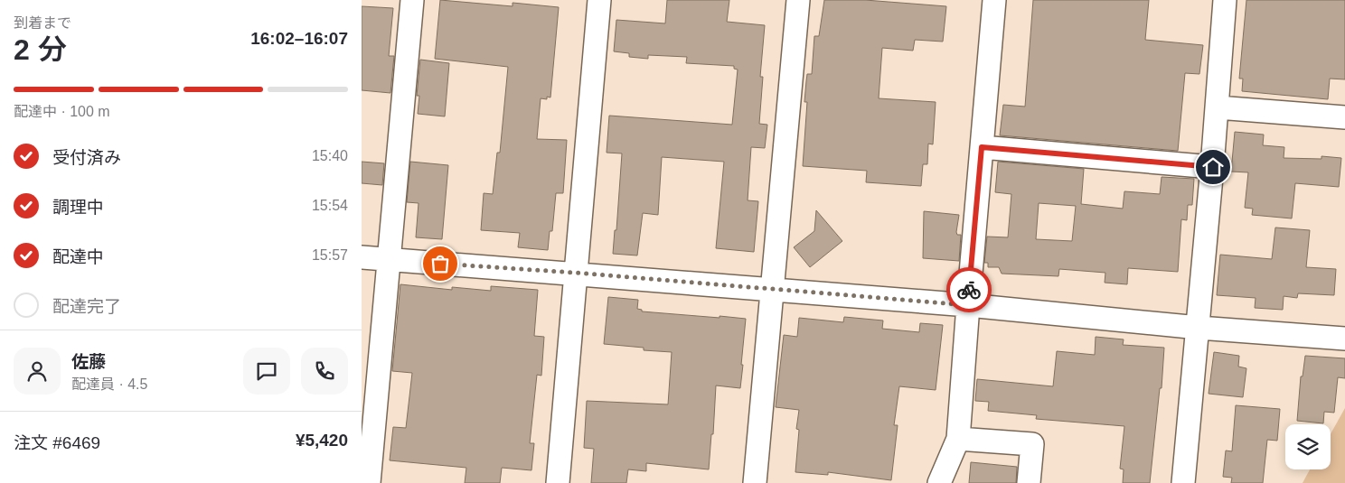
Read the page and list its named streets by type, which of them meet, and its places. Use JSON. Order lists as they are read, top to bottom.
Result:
{
  "page": {
    "heading": ["2 分", "到着まで", "16:02–16:07"],
    "panel": [
      "佐藤",
      "配達員 · 4.5",
      "注文 #6469",
      "¥5,420"
    ],
    "bar": "配達中 · 100 m",
    "list": [
      ["受付済み", "15:40"],
      ["調理中", "15:54"],
      ["配達中", "15:57"],
      "配達完了"
    ]
  }
}
